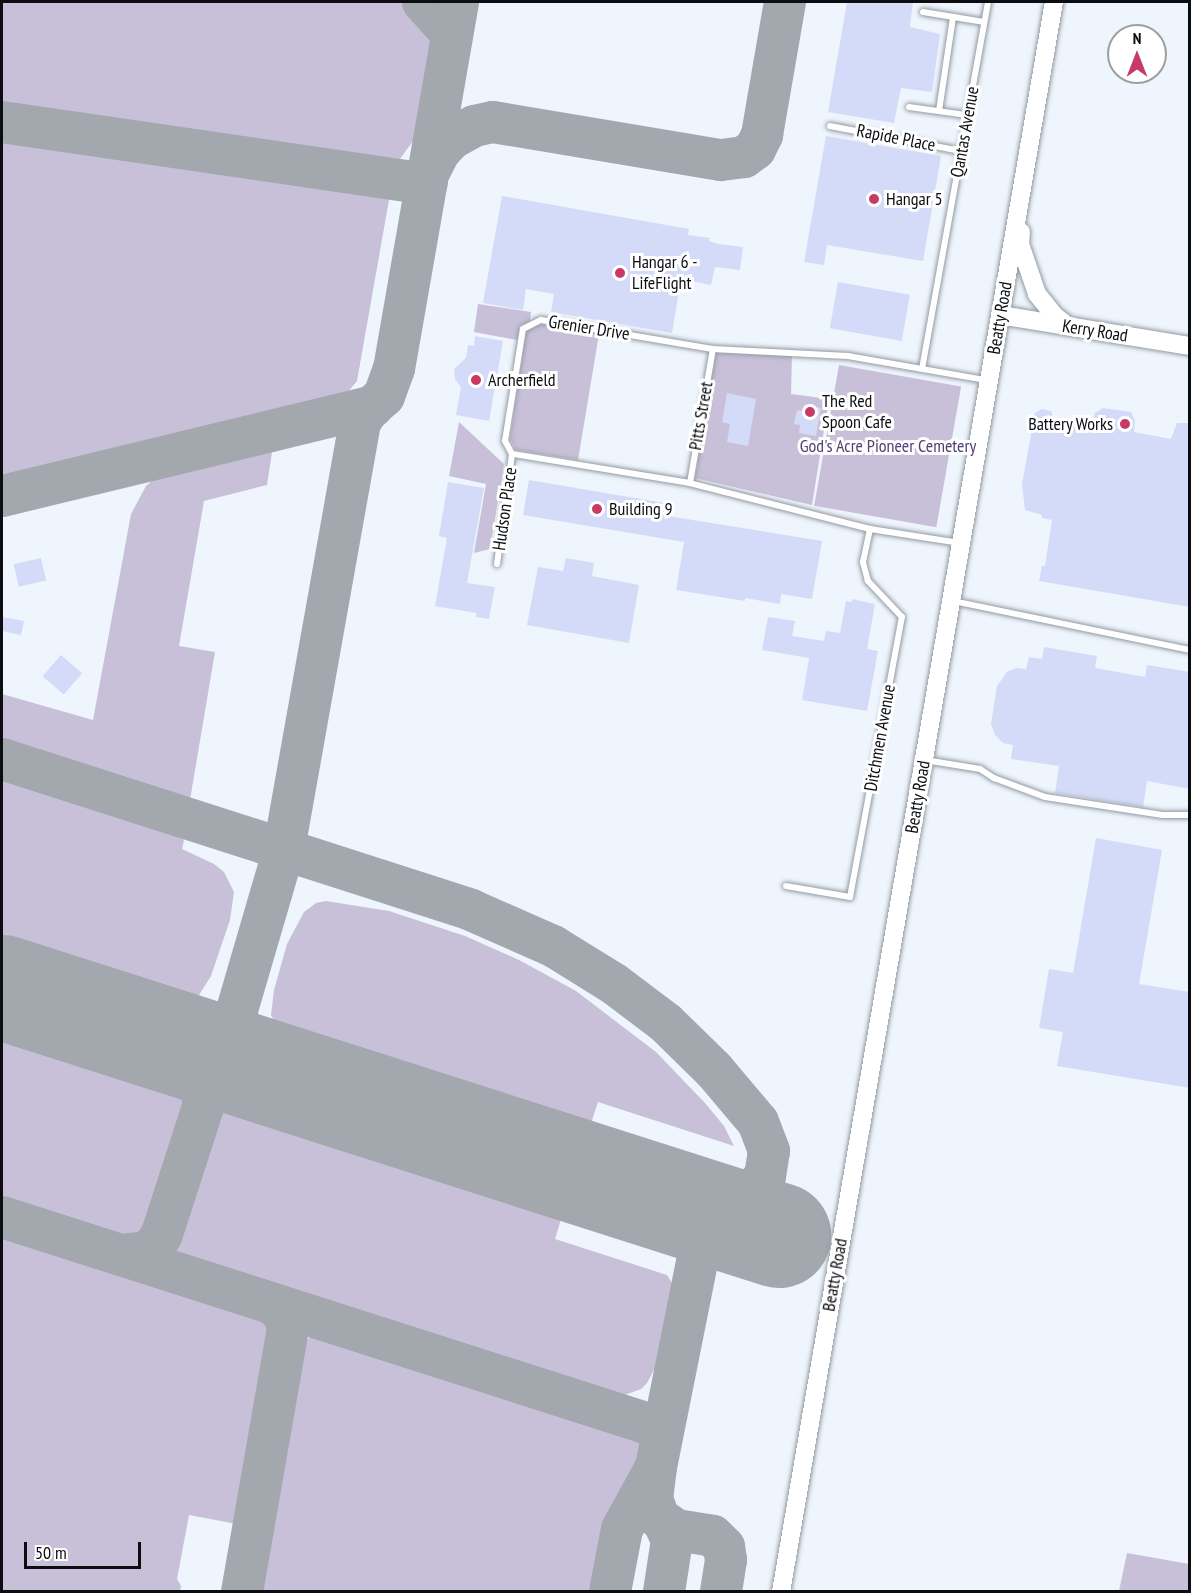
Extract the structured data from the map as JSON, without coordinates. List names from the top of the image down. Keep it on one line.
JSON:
{"streets":{"main road":["Beatty Road","Kerry Road"],"lane":["Qantas Avenue","Rapide Place","Grenier Drive","Pitts Street","Hudson Place","Ditchmen Avenue"]},"crossings":[["Qantas Avenue","Rapide Place"],["Qantas Avenue","Grenier Drive"],["Beatty Road","Grenier Drive"],["Beatty Road","Kerry Road"],["Grenier Drive","Pitts Street"],["Grenier Drive","Hudson Place"]],"parks":["God's Acre Pioneer Cemetery"],"places":["Hangar 5","Hangar 6 - LifeFlight","Archerfield","The Red Spoon Cafe","Battery Works","Building 9"],"scale_bar":"50 m","north":"top"}
